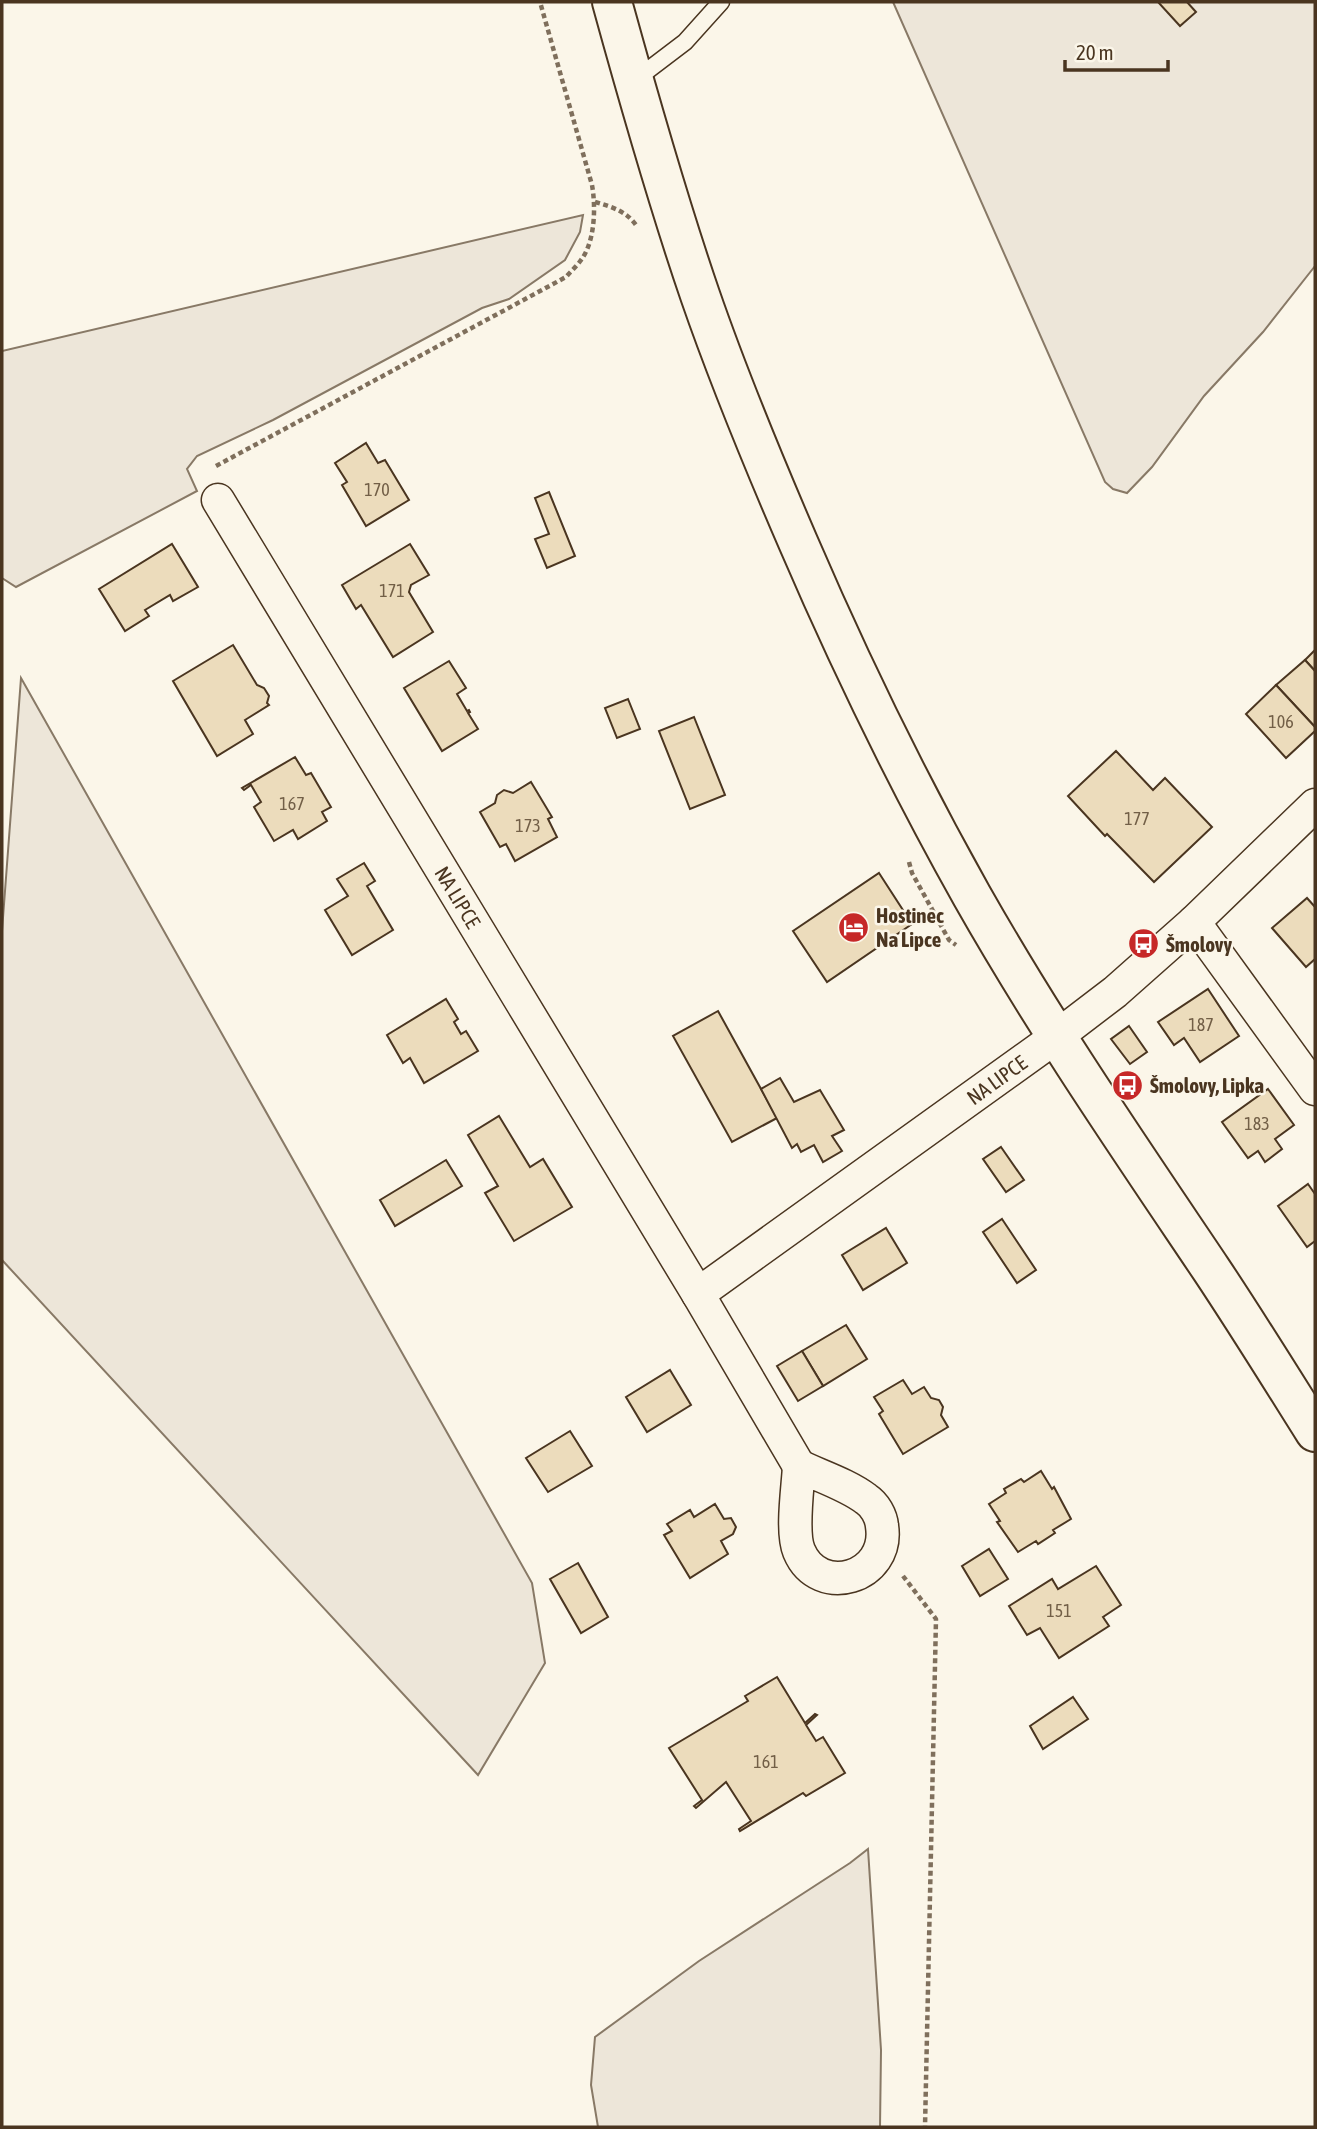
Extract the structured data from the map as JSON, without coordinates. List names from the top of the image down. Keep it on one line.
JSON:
{"streets":{"street":["NA LIPCE"]},"places":{"hotel":["Hostinec Na Lipce"],"bus stop":["Šmolovy","Šmolovy, Lipka"]},"house_numbers":["170","171","106","167","177","173","187","183","151","161"],"scale_bar":"20 m"}
